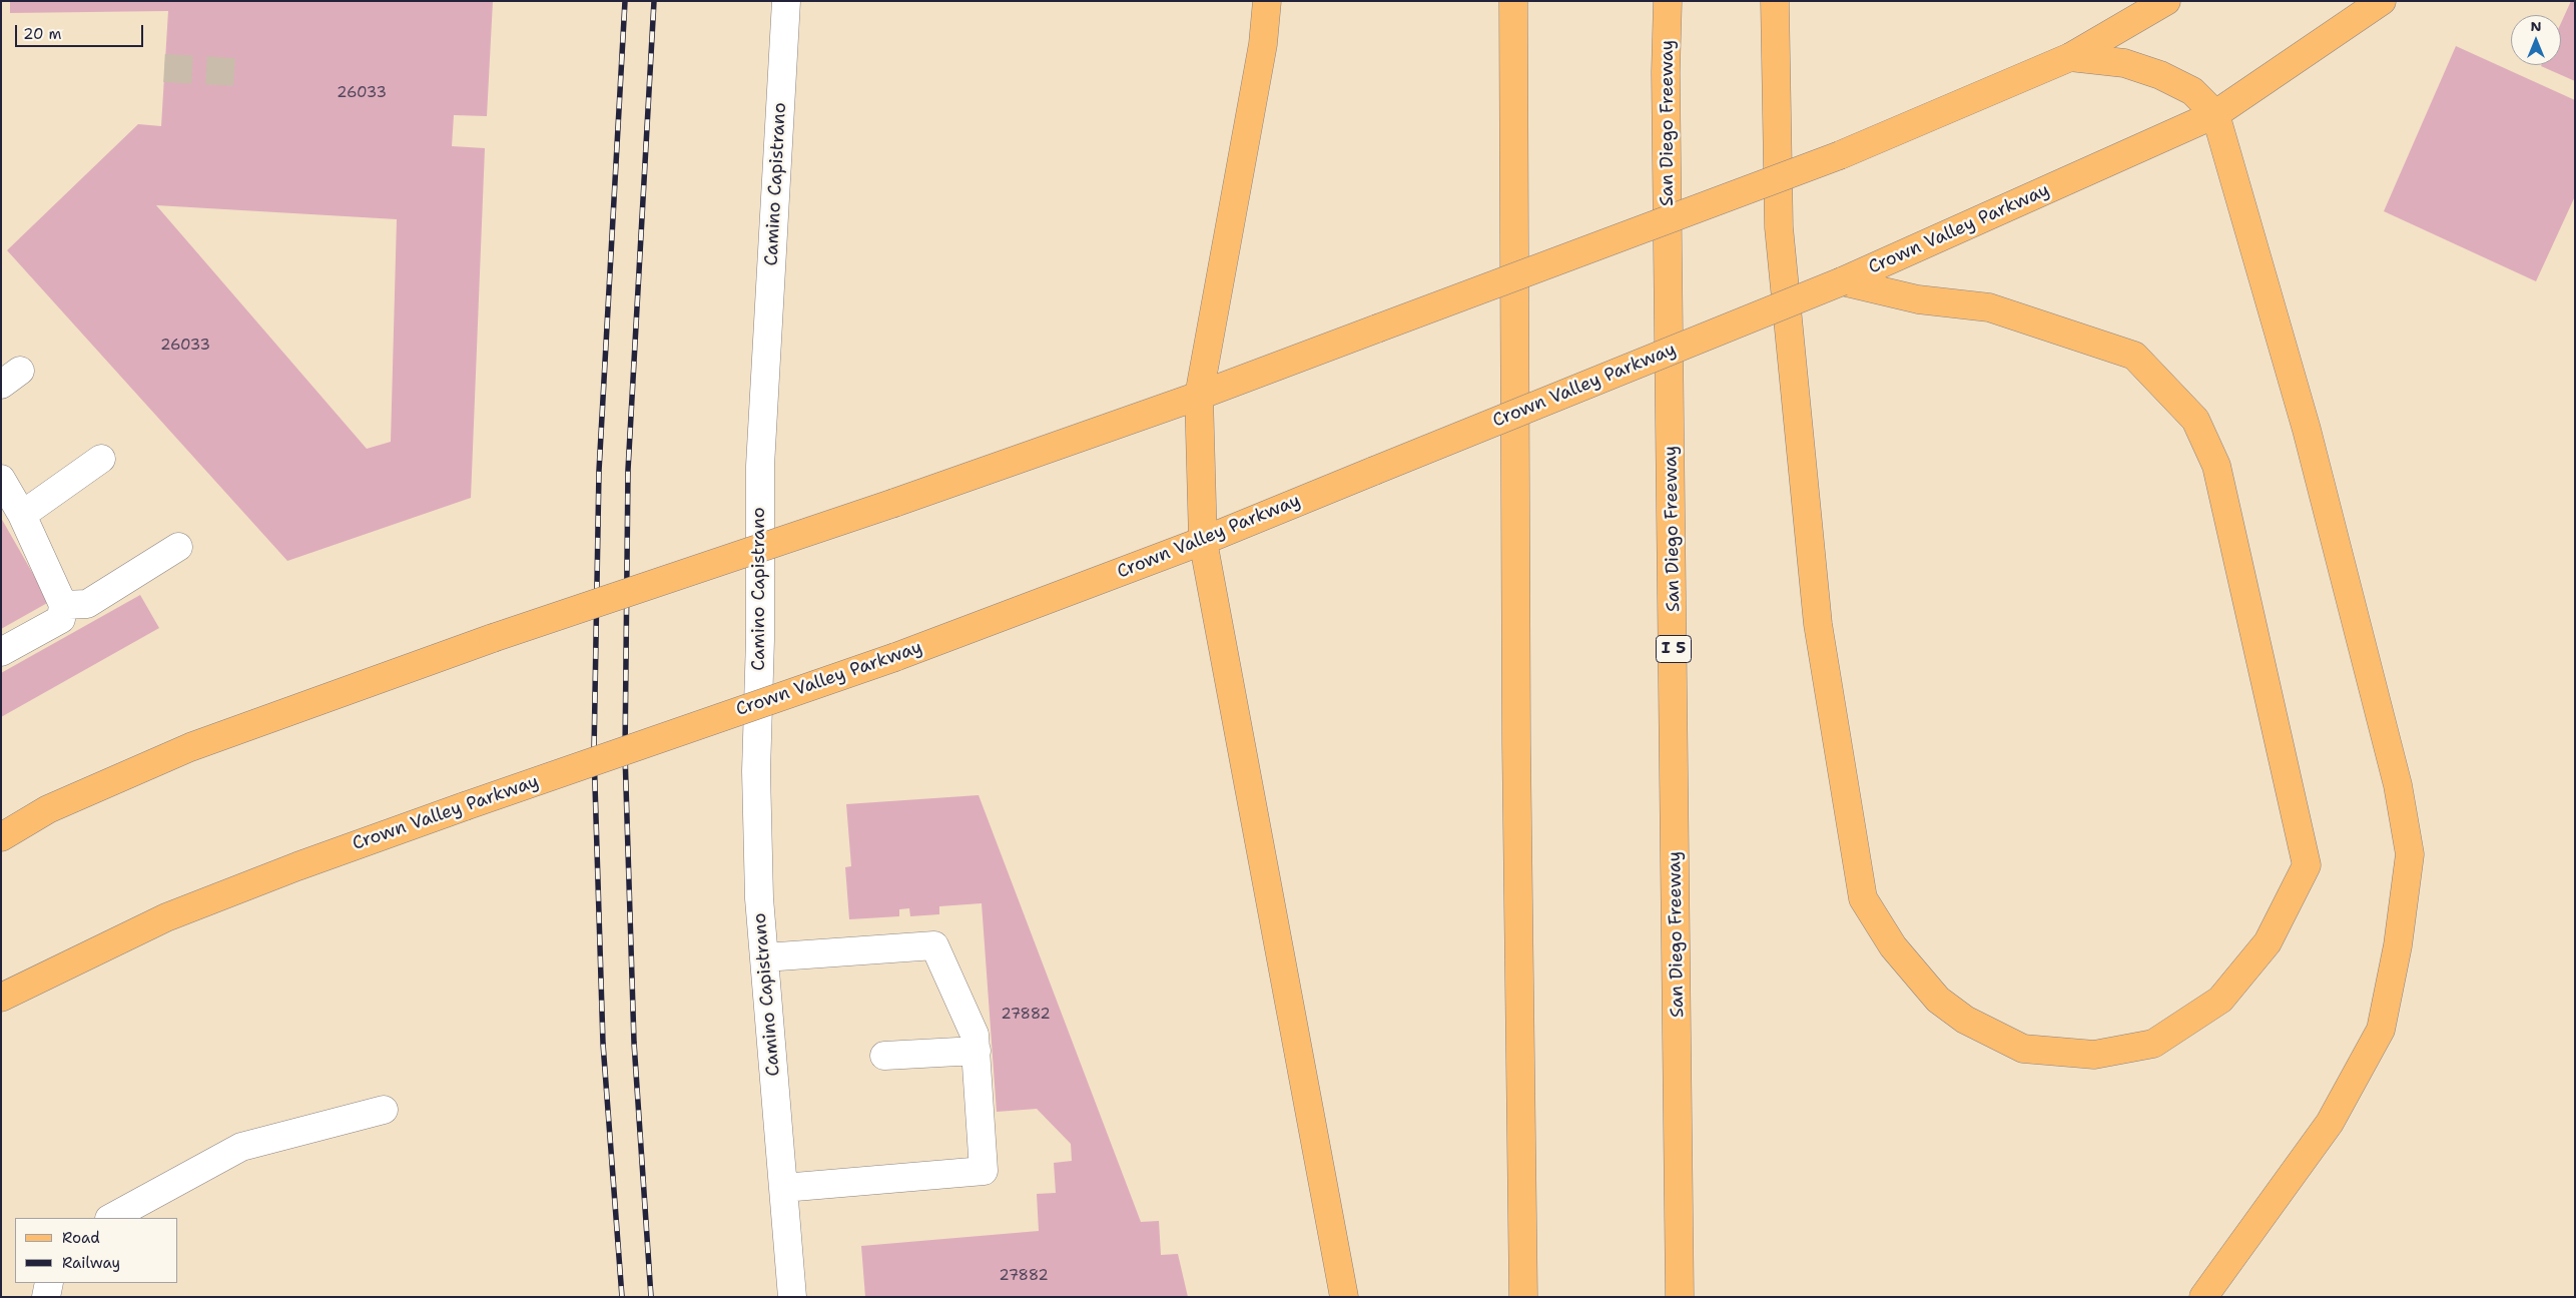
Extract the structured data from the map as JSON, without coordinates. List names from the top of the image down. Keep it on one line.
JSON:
{"streets":{"main road":["San Diego Freeway","Crown Valley Parkway","I 5"],"street":["Camino Capistrano"]},"house_numbers":["26033","26033","27882","27882"],"legend":["Road","Railway"],"scale_bar":"20 m","north":"top"}
